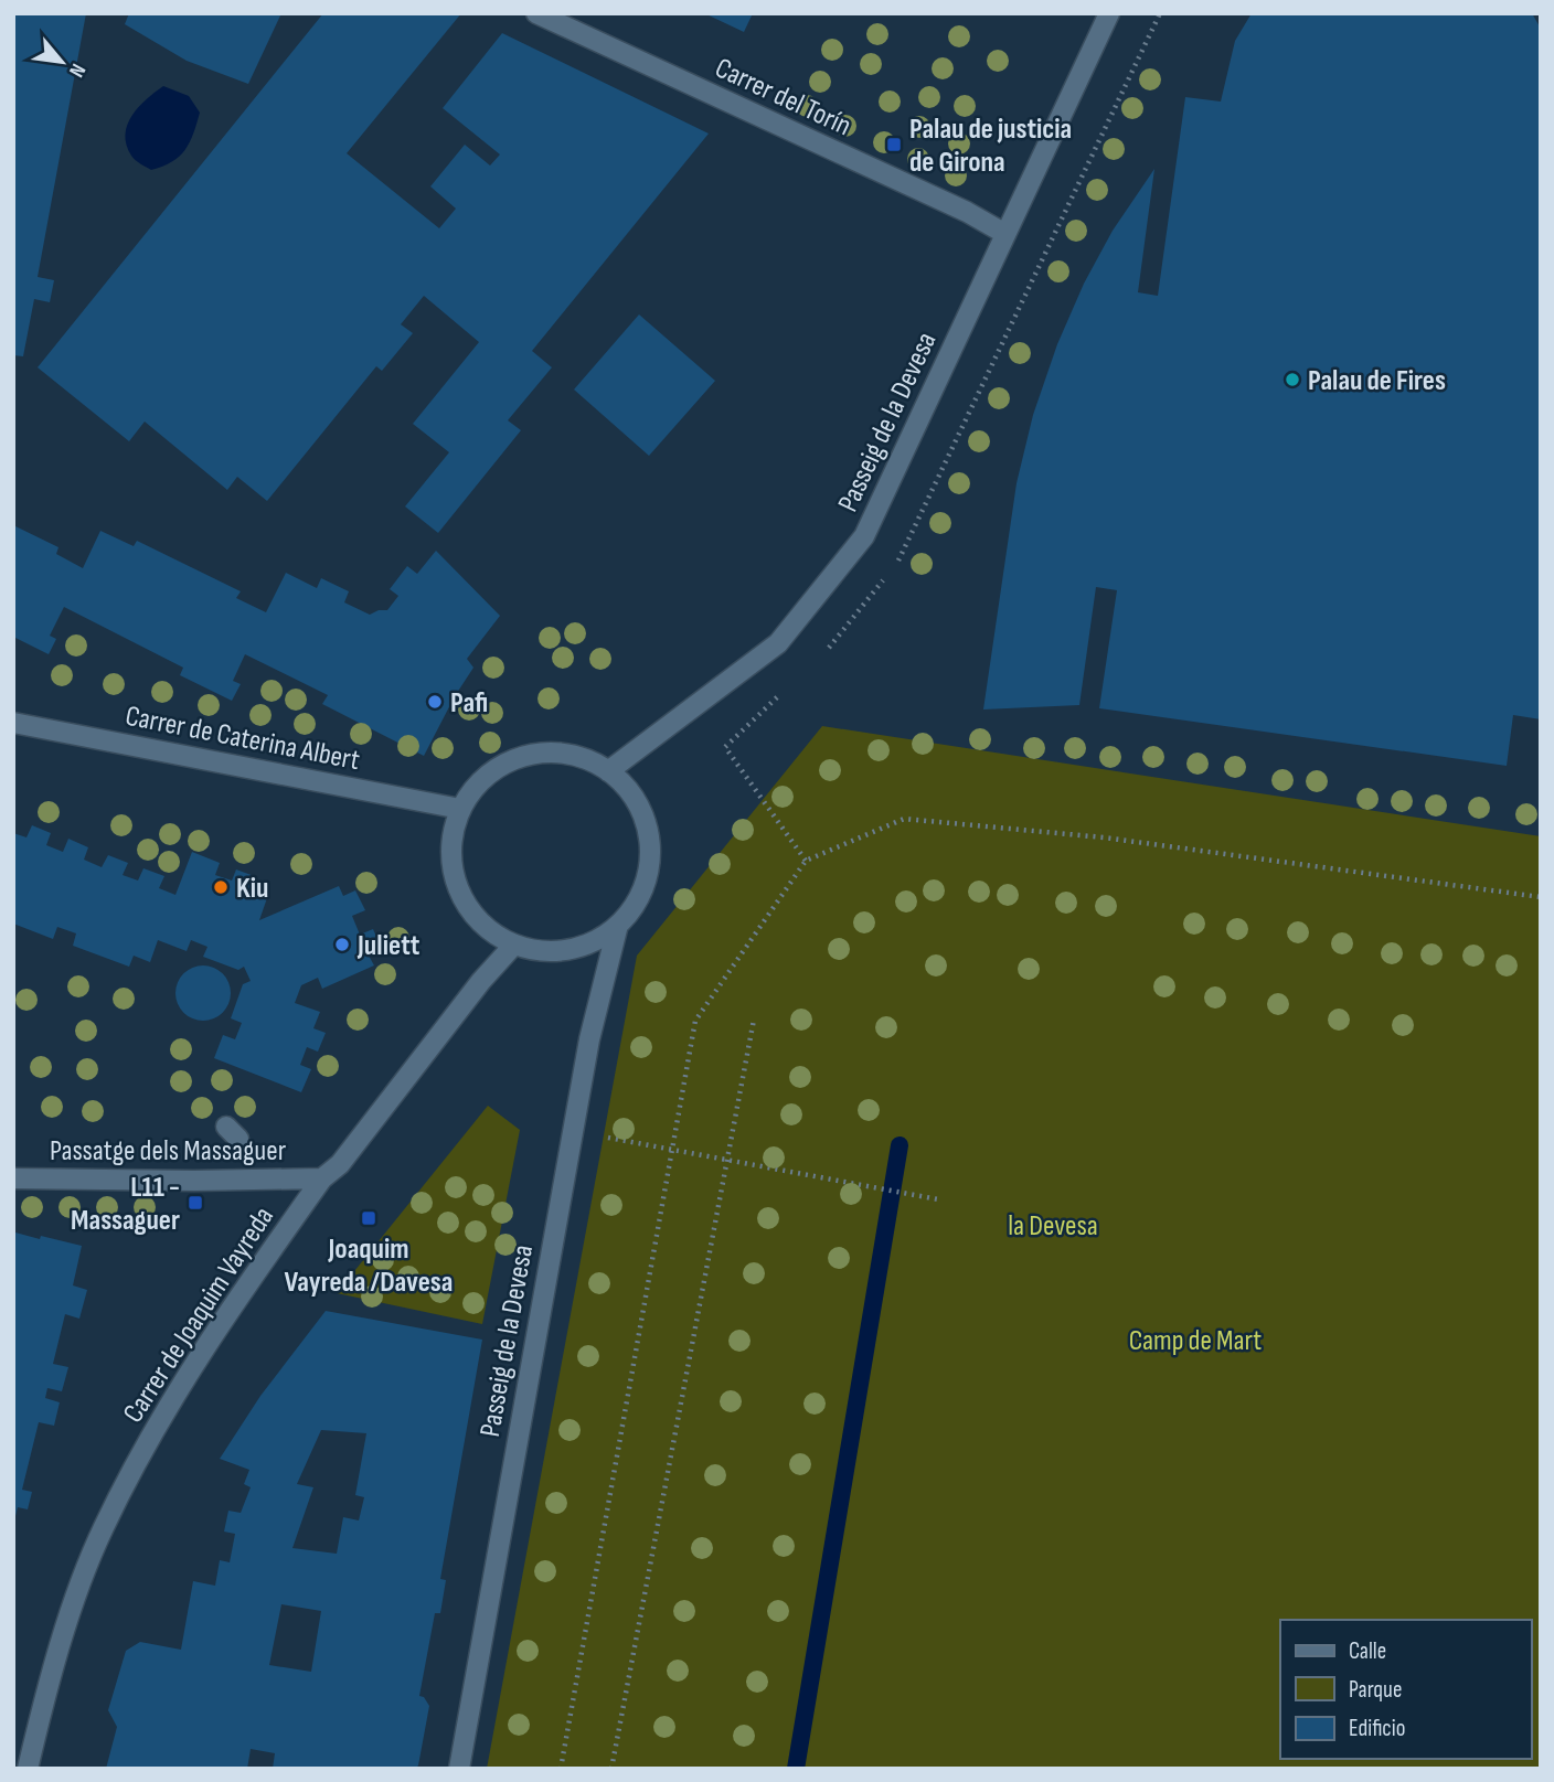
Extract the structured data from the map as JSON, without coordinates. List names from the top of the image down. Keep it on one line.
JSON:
{"streets":{"street":["Carrer del Torín","Passeig de la Devesa","Carrer de Caterina Albert","Passatge dels Massaguer","Carrer de Joaquim Vayreda"]},"crossings":[["Carrer del Torín","Passeig de la Devesa"],["Passeig de la Devesa","Carrer de Caterina Albert"],["Passeig de la Devesa","Carrer de Joaquim Vayreda"],["Carrer de Caterina Albert","Carrer de Joaquim Vayreda"],["Passatge dels Massaguer","Carrer de Joaquim Vayreda"]],"parks":["la Devesa","Camp de Mart"],"places":{"transit":["Palau de justicia de Girona","L11 - Massaguer","Joaquim Vayreda /Davesa"],"other":["Palau de Fires","Pafi","Kiu","Juliett"]},"legend":["Calle","Parque","Edificio"],"north":"bottom right"}
